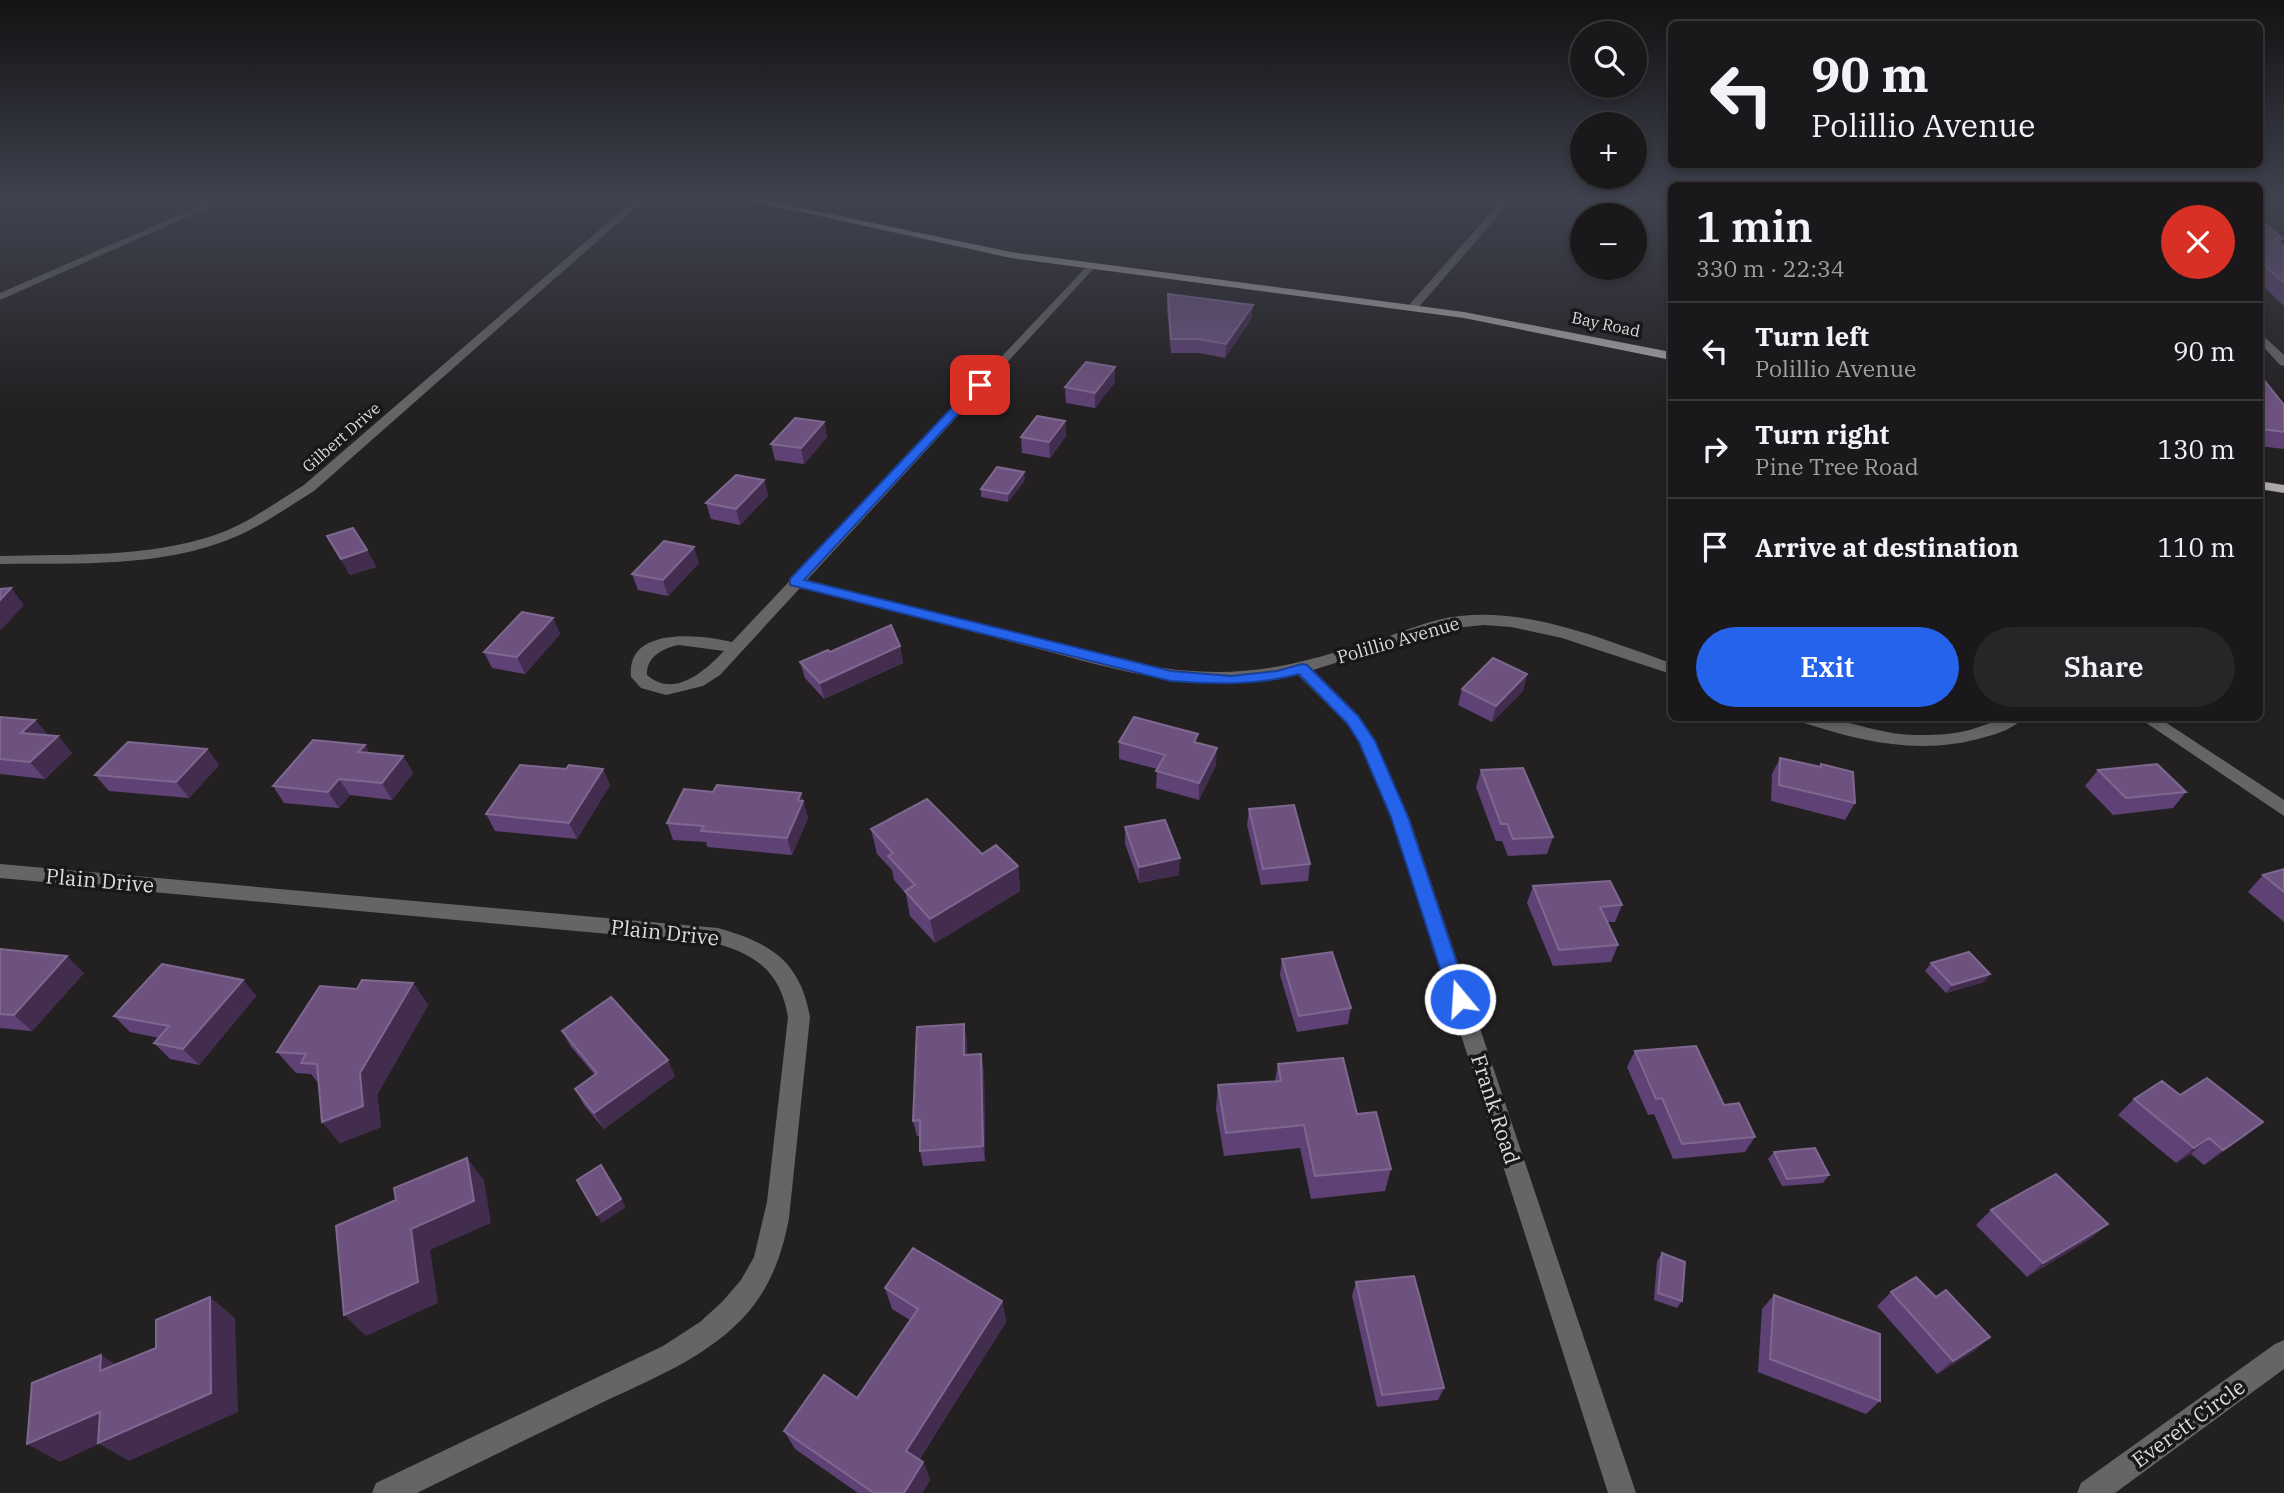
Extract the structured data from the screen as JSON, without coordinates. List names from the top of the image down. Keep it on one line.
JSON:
{"streets":{"main road":["Bay Road"],"street":["Gilbert Drive","Polillio Avenue","Plain Drive","Frank Road","Everett Circle"]},"crossings":[["Polillio Avenue","Frank Road"]],"page":{"map_buttons":["+","−"],"turn":["90 m","Polillio Avenue"],"heading":["1 min","330 m · 22:34"],"list":[{"name":"Turn left","note":"Polillio Avenue","value":"90 m"},{"name":"Turn right","note":"Pine Tree Road","value":"130 m"},{"name":"Arrive at destination","value":"110 m"}],"buttons":["Exit","Share"]}}
